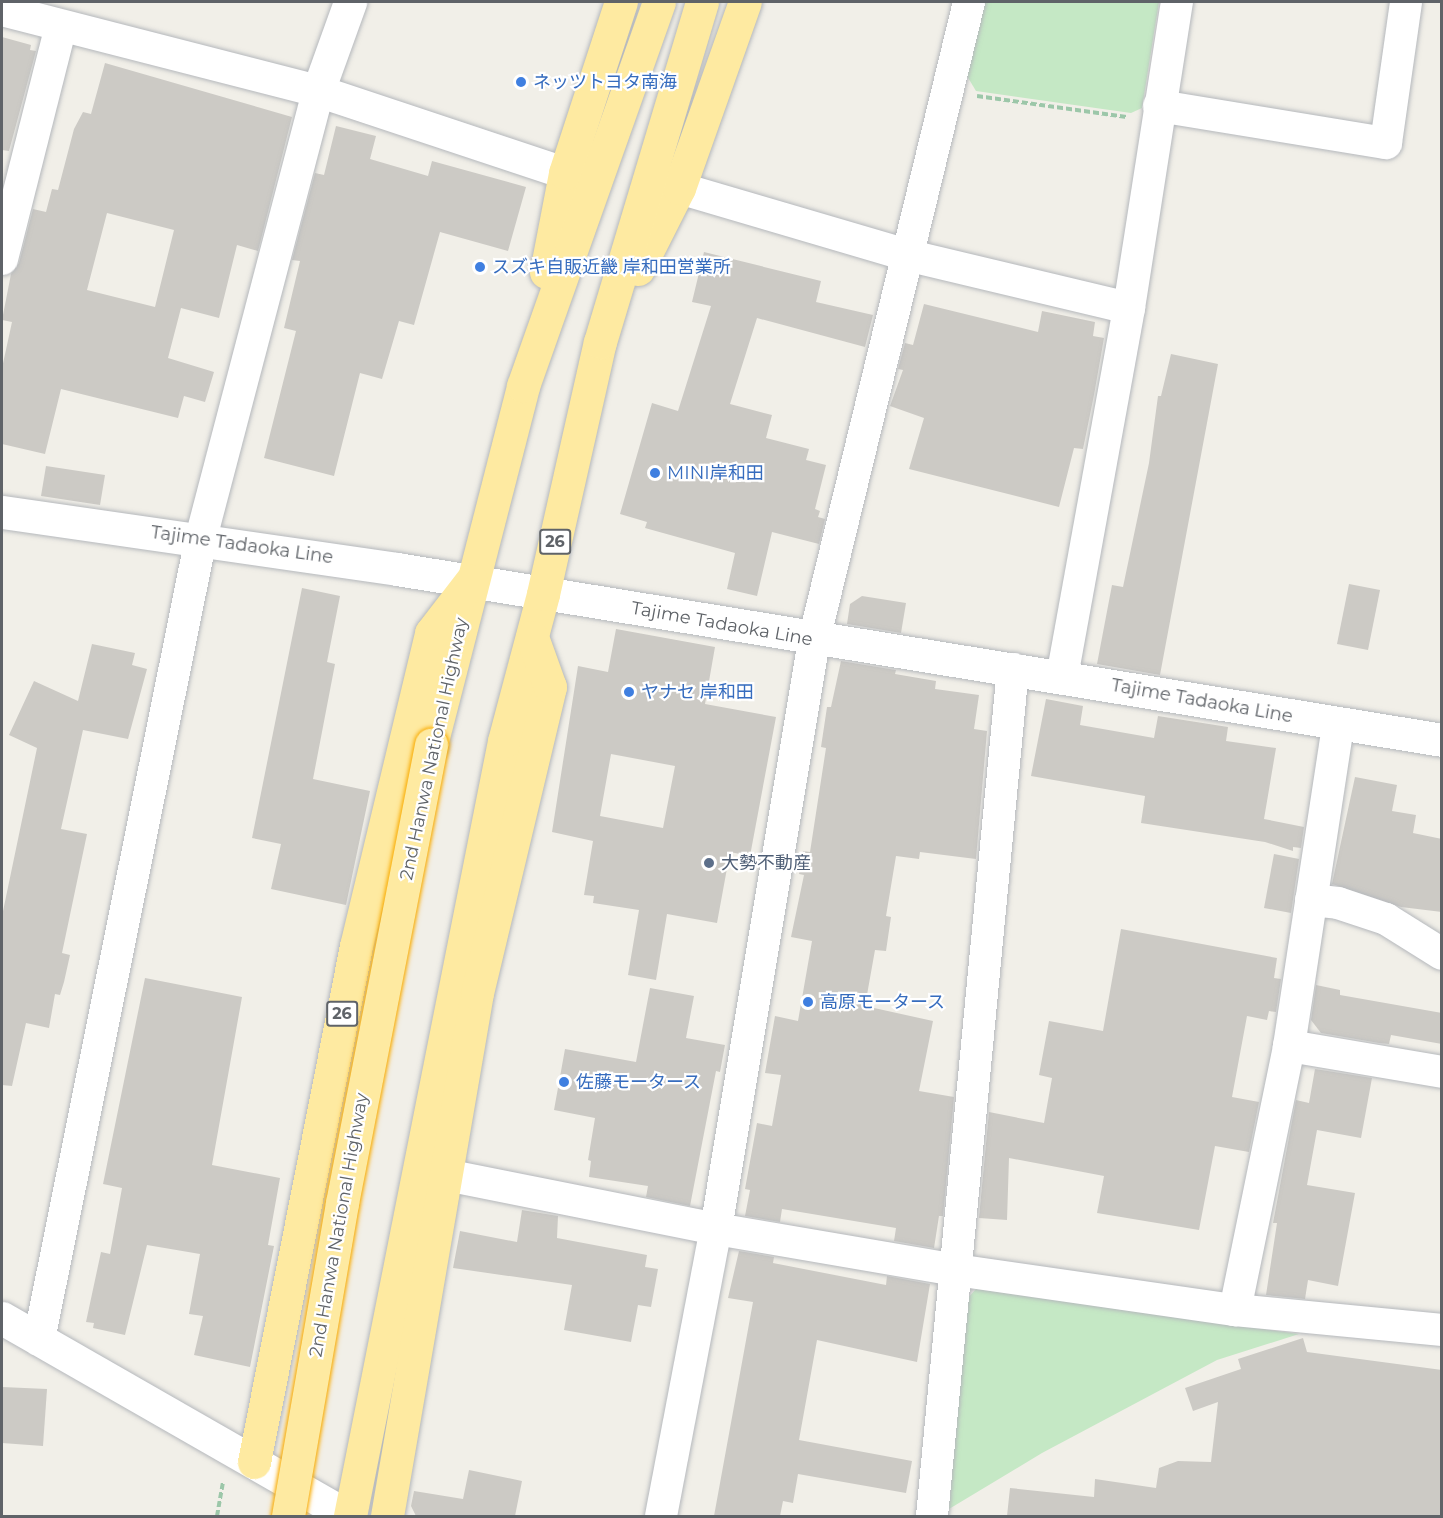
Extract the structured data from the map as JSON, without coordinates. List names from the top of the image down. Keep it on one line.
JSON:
{"streets":{"highway":["26","2nd Hanwa National Highway"],"main road":["Tajime Tadaoka Line"]},"crossings":[["26","Tajime Tadaoka Line"],["26","2nd Hanwa National Highway"],["Tajime Tadaoka Line","2nd Hanwa National Highway"]],"places":["ネッツトヨタ南海","スズキ自販近畿 岸和田営業所","MINI岸和田","ヤナセ 岸和田","大勢不動産","高原モータース","佐藤モータース"]}
